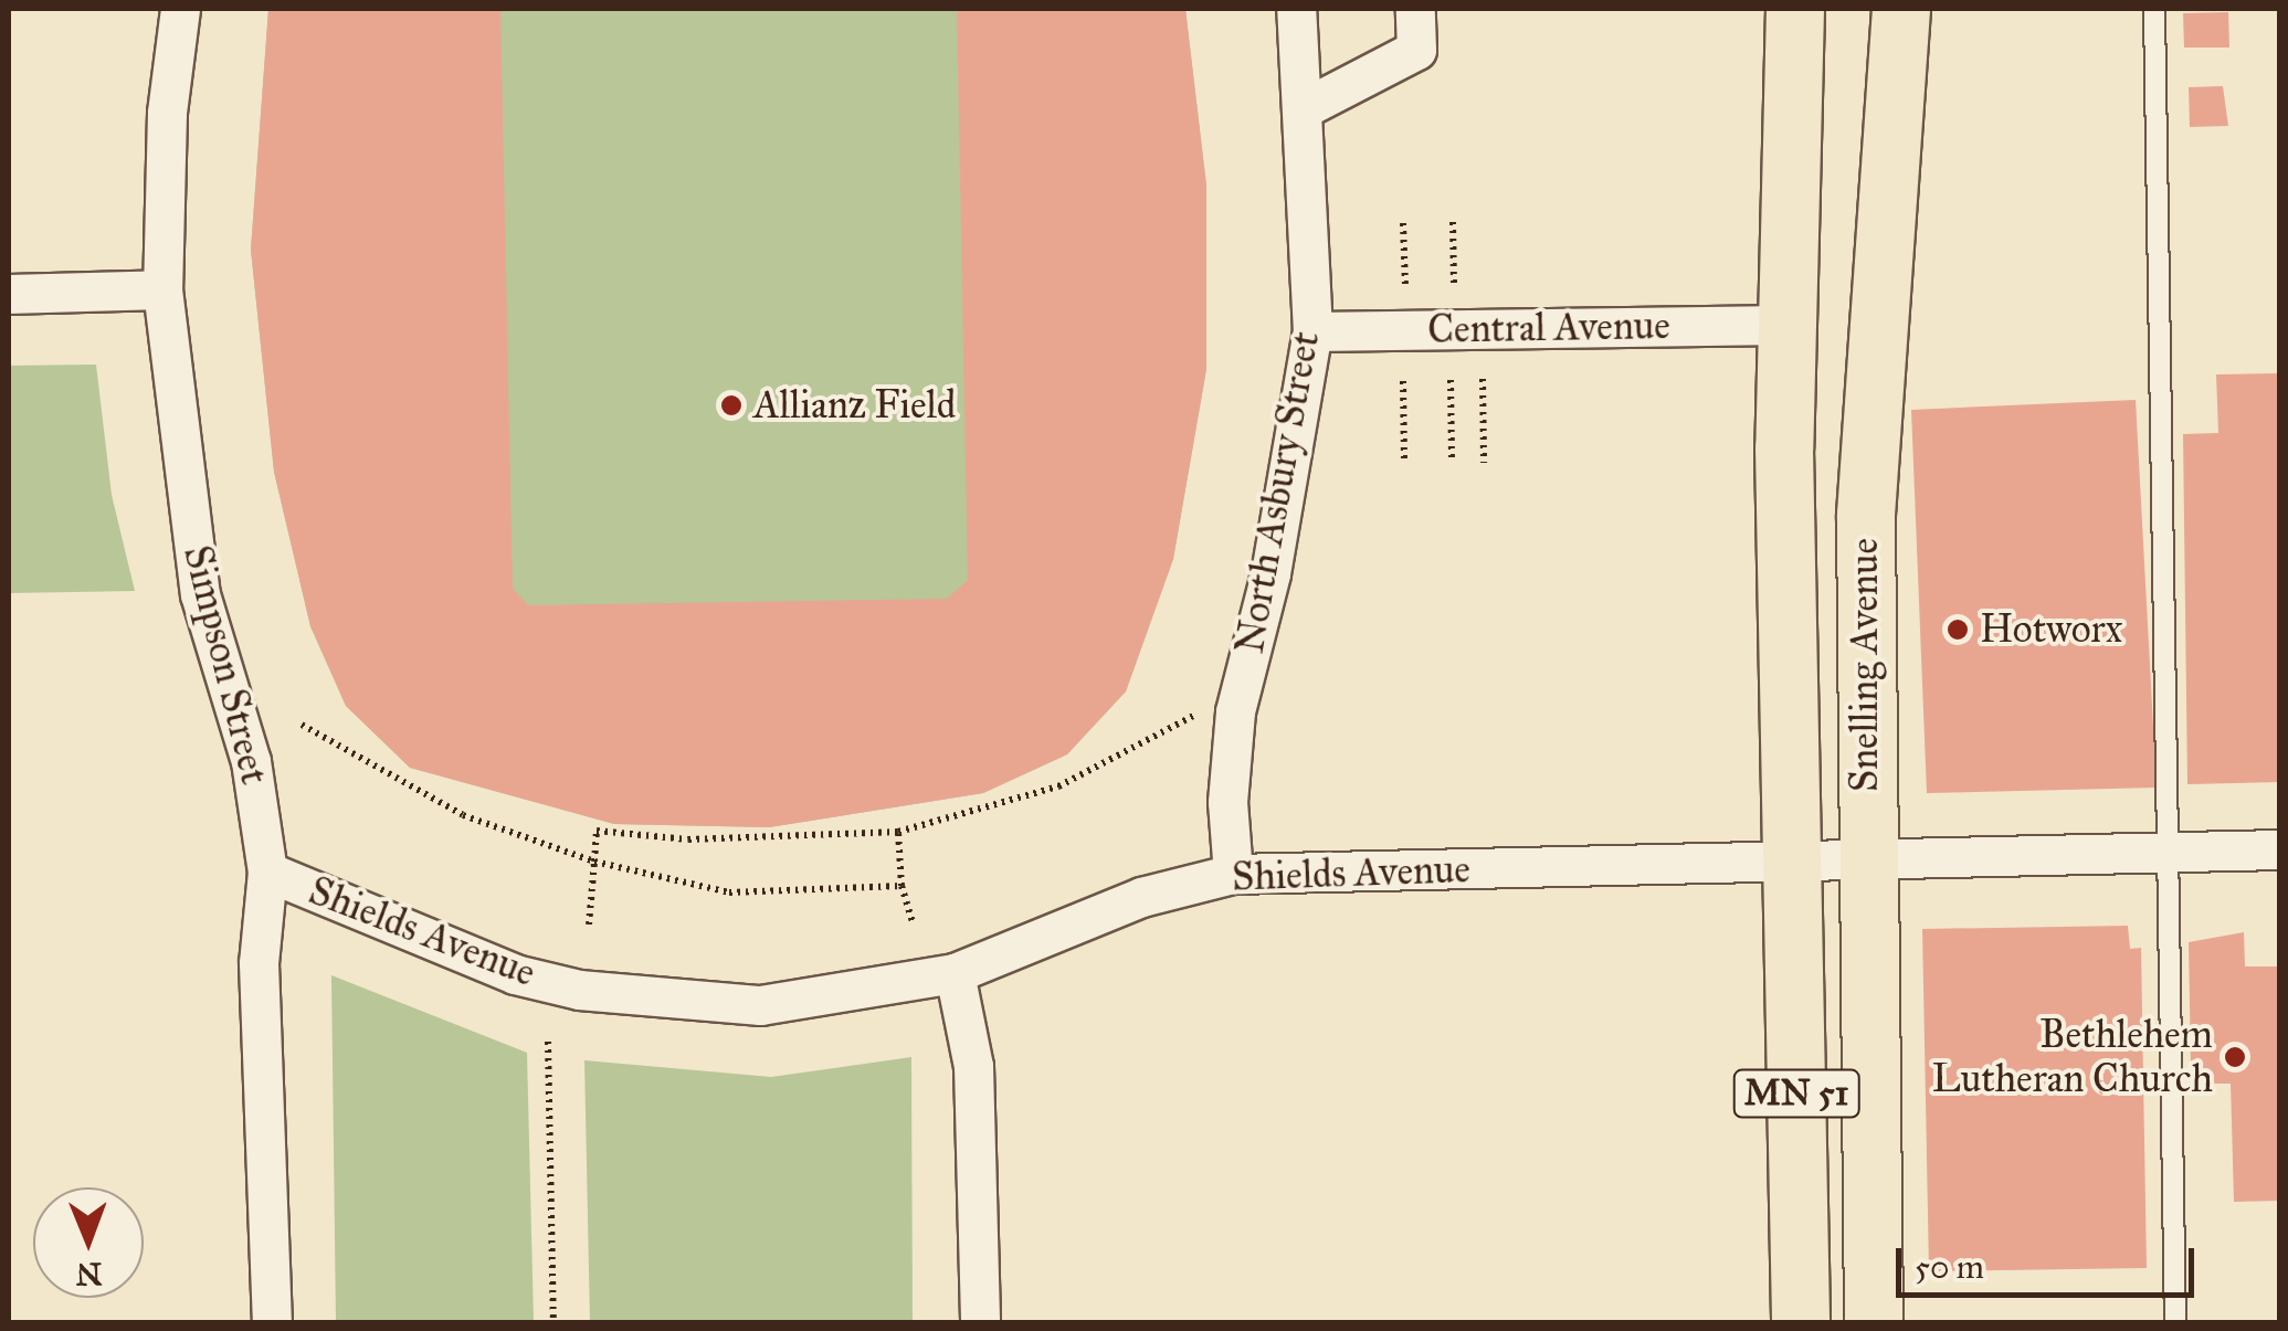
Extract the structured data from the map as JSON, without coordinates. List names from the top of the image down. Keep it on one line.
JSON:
{"streets":{"main road":["Snelling Avenue","MN 51"],"street":["Central Avenue","North Asbury Street","Simpson Street","Shields Avenue"]},"crossings":[["Central Avenue","North Asbury Street"],["Central Avenue","Snelling Avenue"],["North Asbury Street","Shields Avenue"],["Simpson Street","Shields Avenue"],["Snelling Avenue","Shields Avenue"]],"places":["Allianz Field","Hotworx","Bethlehem Lutheran Church"],"scale_bar":"50 m","north":"bottom"}
